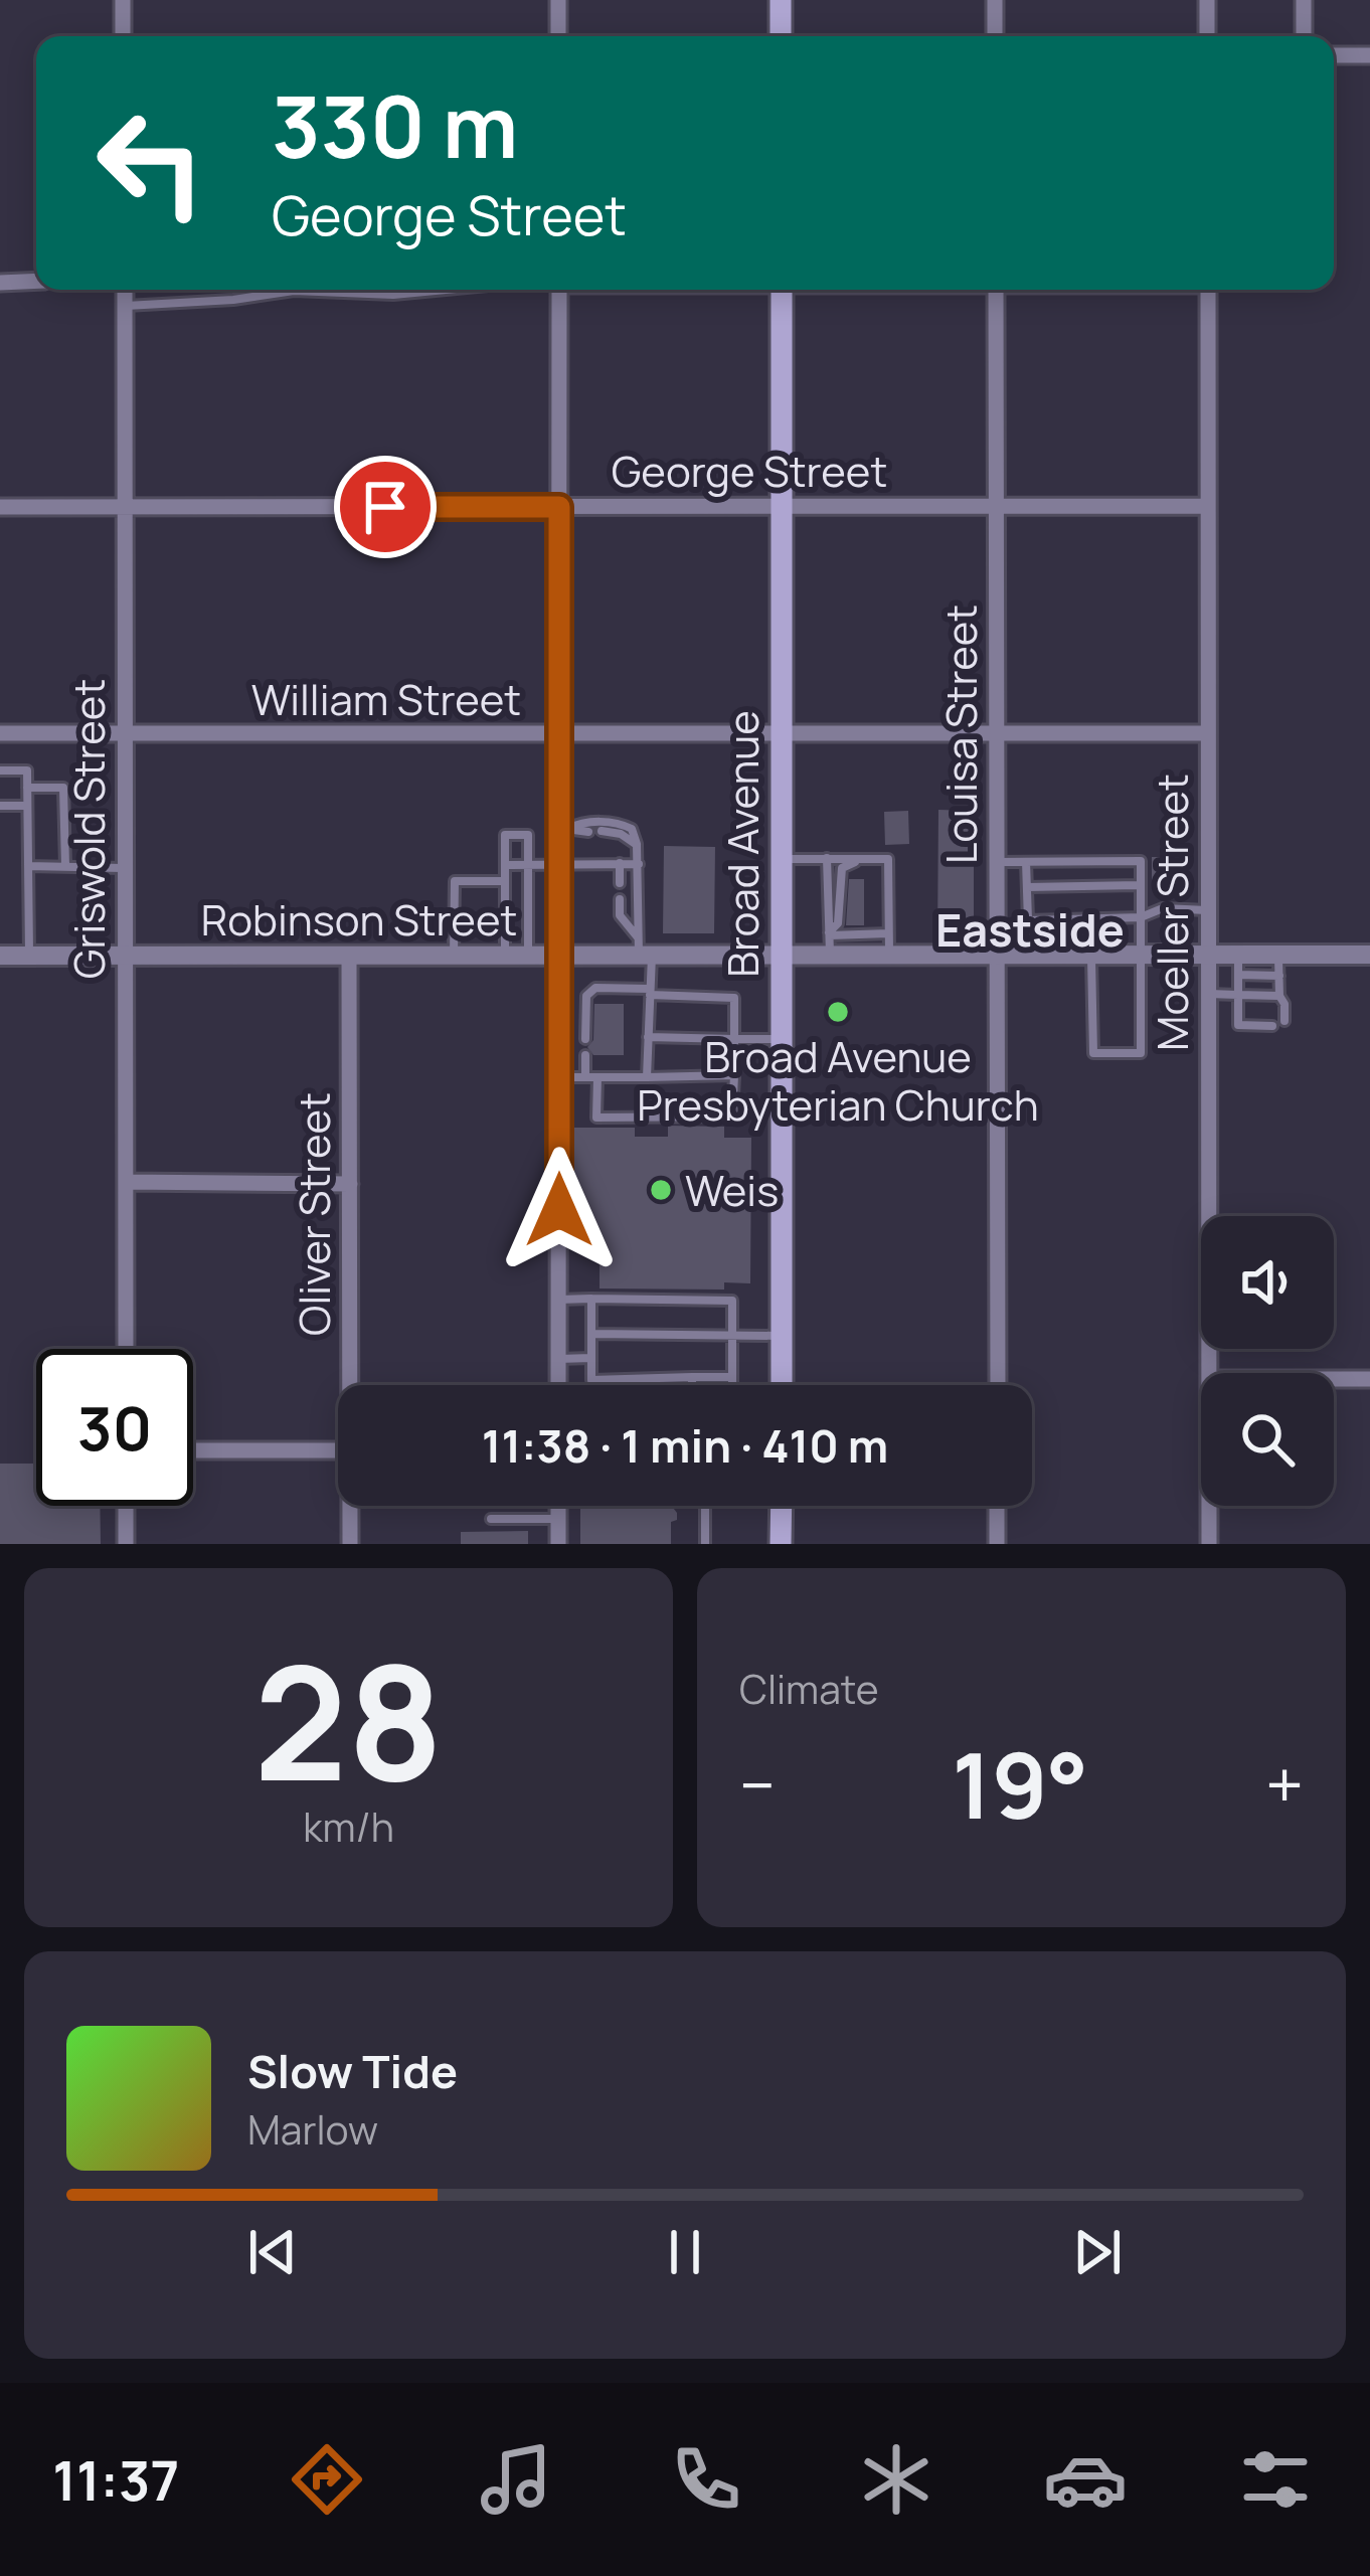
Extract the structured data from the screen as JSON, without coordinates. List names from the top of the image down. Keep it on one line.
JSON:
{"streets":{"main road":["Broad Avenue"],"street":["George Street","William Street","Louisa Street","Griswold Street","Moeller Street","Robinson Street","Oliver Street"]},"crossings":[["George Street","Louisa Street"],["George Street","Griswold Street"],["George Street","Broad Avenue"],["George Street","Moeller Street"],["William Street","Louisa Street"],["William Street","Griswold Street"],["William Street","Broad Avenue"],["William Street","Moeller Street"],["Louisa Street","Robinson Street"],["Griswold Street","Robinson Street"],["Broad Avenue","Robinson Street"],["Moeller Street","Robinson Street"],["Robinson Street","Oliver Street"]],"districts":["Eastside"],"places":["Broad Avenue Presbyterian Church","Weis"],"page":{"turn":["330 m","George Street"],"limit":"30","trip":"11:38 · 1 min · 410 m","tile":[["28","km/h"],"Climate"],"heat":["−","19°","+"],"song":["Slow Tide","Marlow"],"tabs":"11:37"}}
